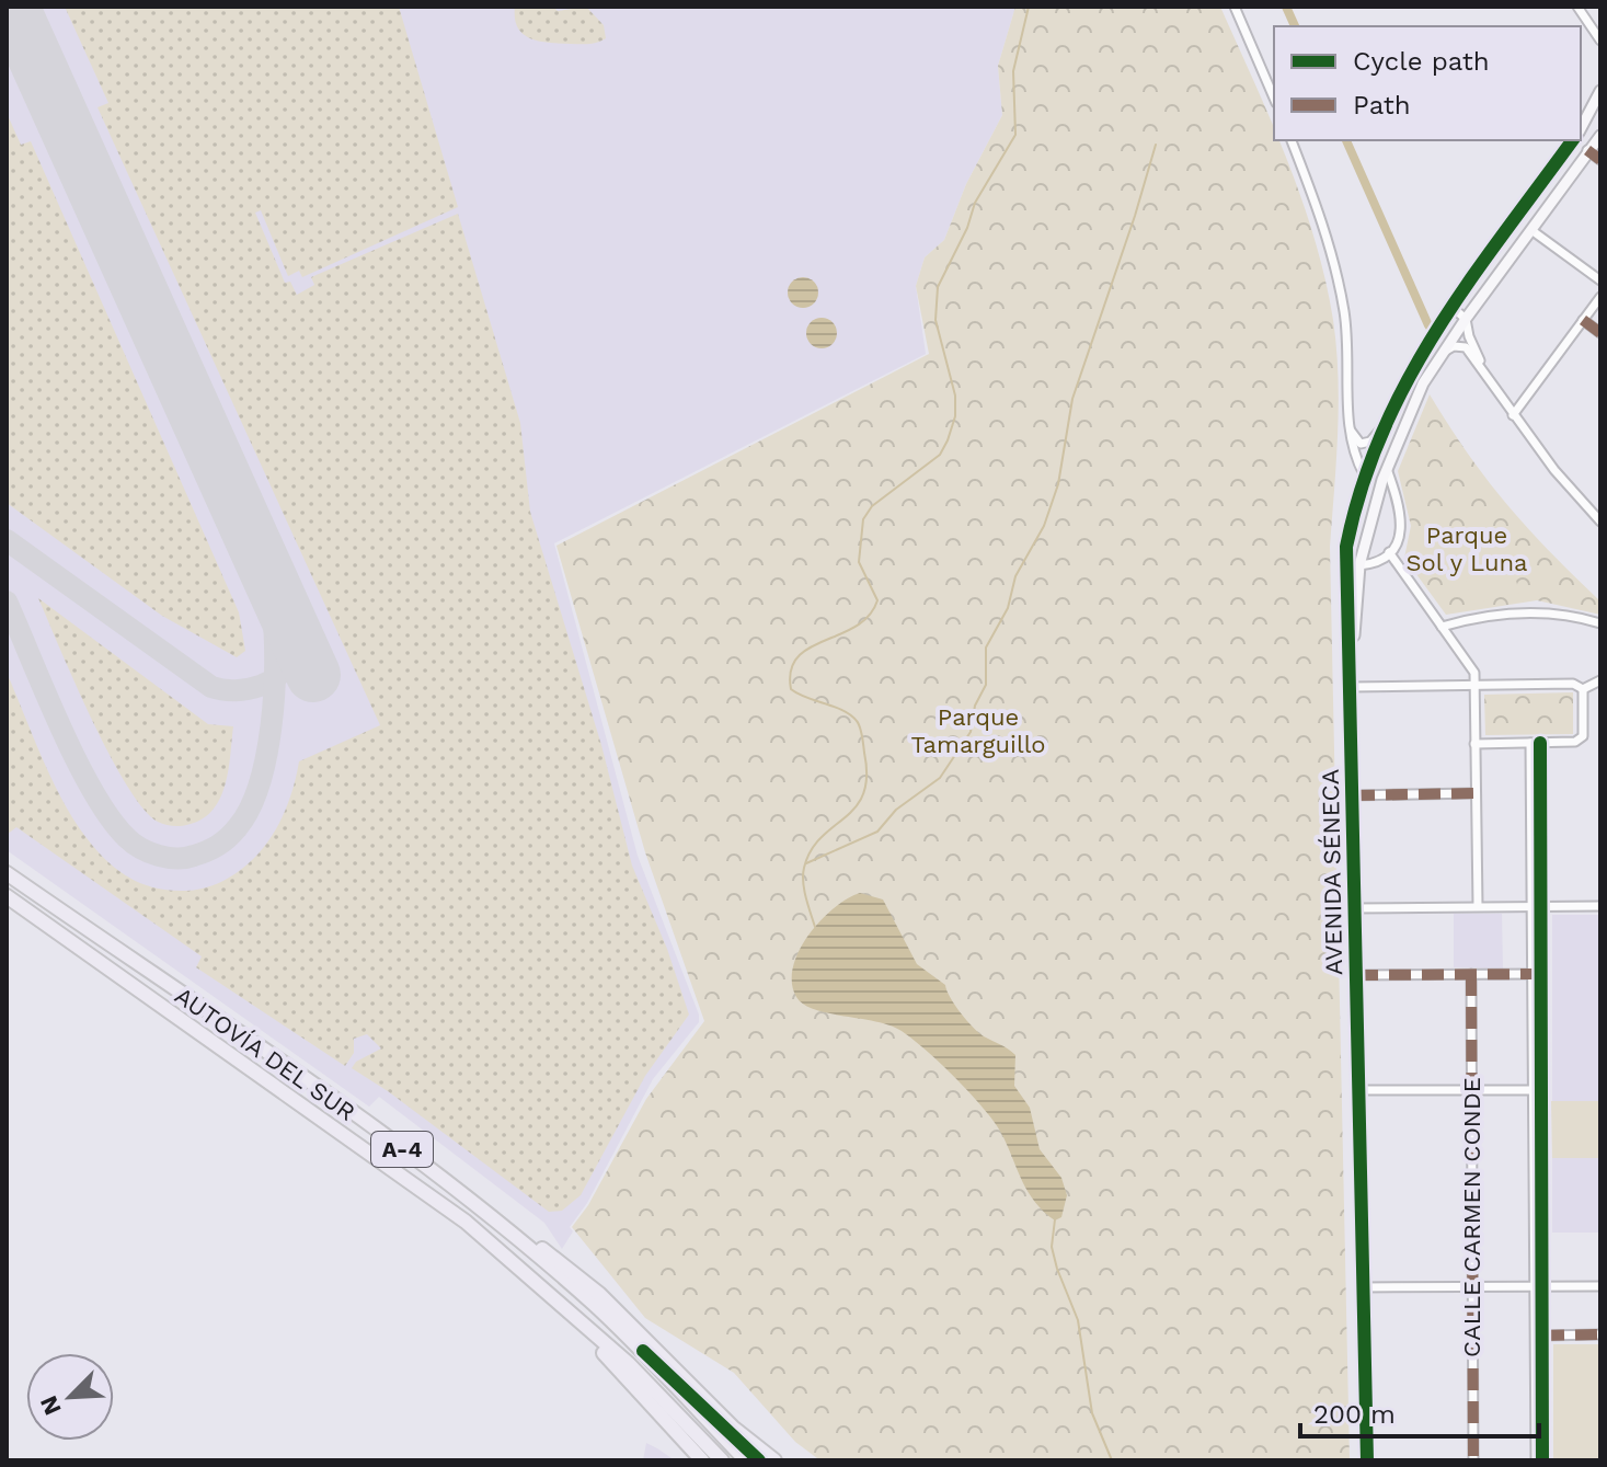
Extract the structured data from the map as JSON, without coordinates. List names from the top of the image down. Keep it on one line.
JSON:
{"streets":{"highway":["AUTOVÍA DEL SUR","A-4"],"street":["AVENIDA SÉNECA","CALLE CARMEN CONDE"]},"parks":["Parque Sol y Luna","Parque Tamarguillo"],"legend":["Cycle path","Path"],"scale_bar":"200 m","north":"bottom left"}
